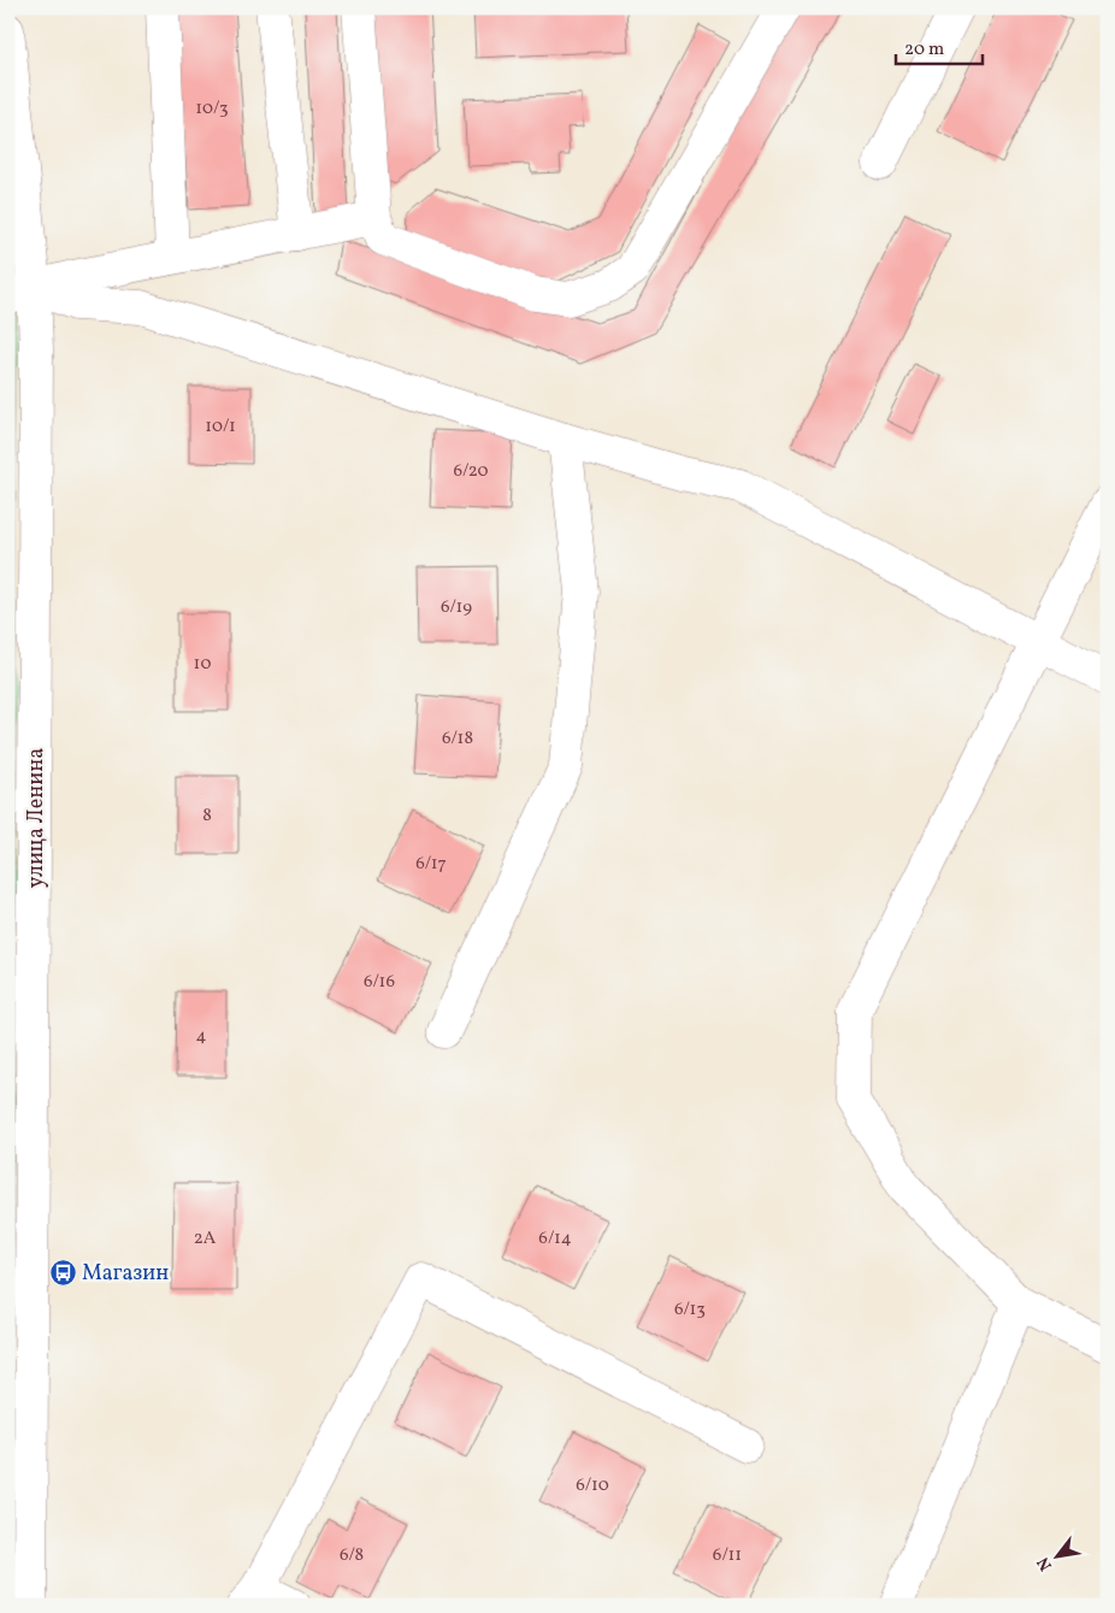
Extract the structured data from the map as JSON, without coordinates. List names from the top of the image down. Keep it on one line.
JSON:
{"streets":{"street":["улица Ленина"]},"places":{"bus stop":["Магазин"]},"house_numbers":["10/3","10/1","6/20","6/19","10","6/18","8","6/17","6/16","4","2А","6/14","6/13","6/10","6/8","6/11"],"scale_bar":"20 m","north":"bottom left"}
